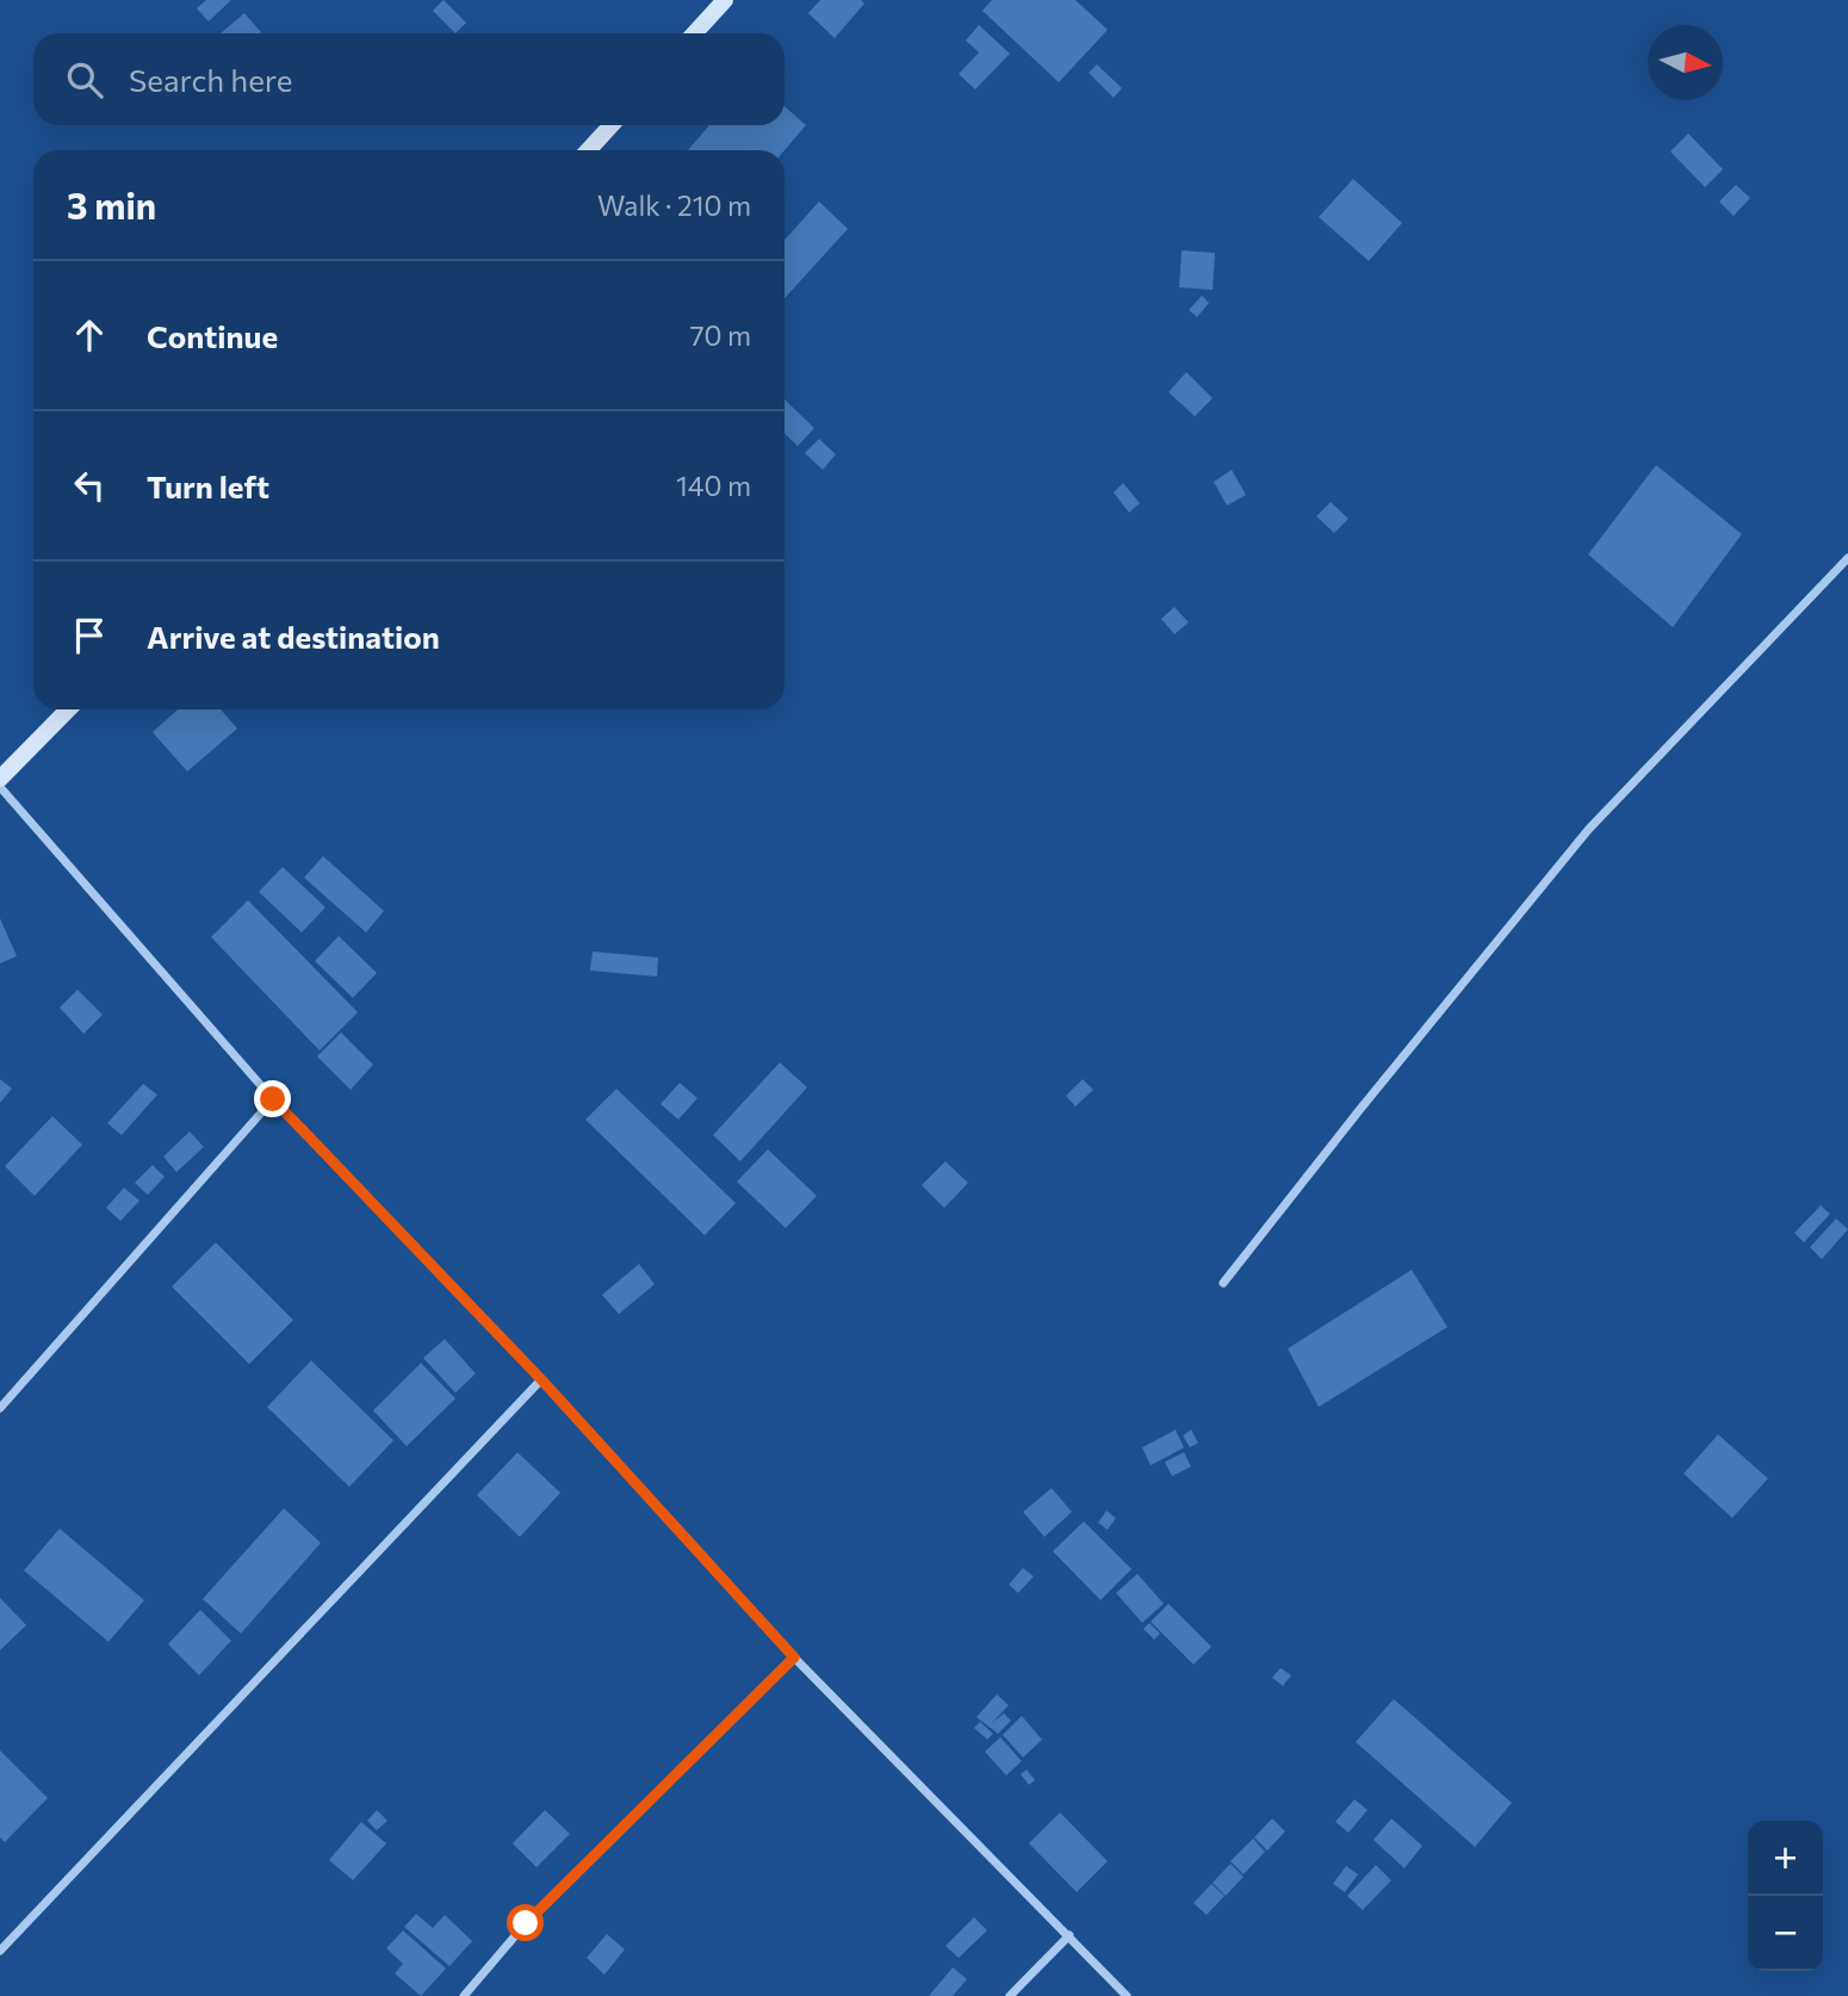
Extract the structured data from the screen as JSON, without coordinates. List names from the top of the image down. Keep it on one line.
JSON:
{"north":"right","page":{"search":"Search here","heading":["3 min","Walk · 210 m"],"list":[["Continue","70 m"],["Turn left","140 m"],"Arrive at destination"],"map_buttons":["+","−"]}}
